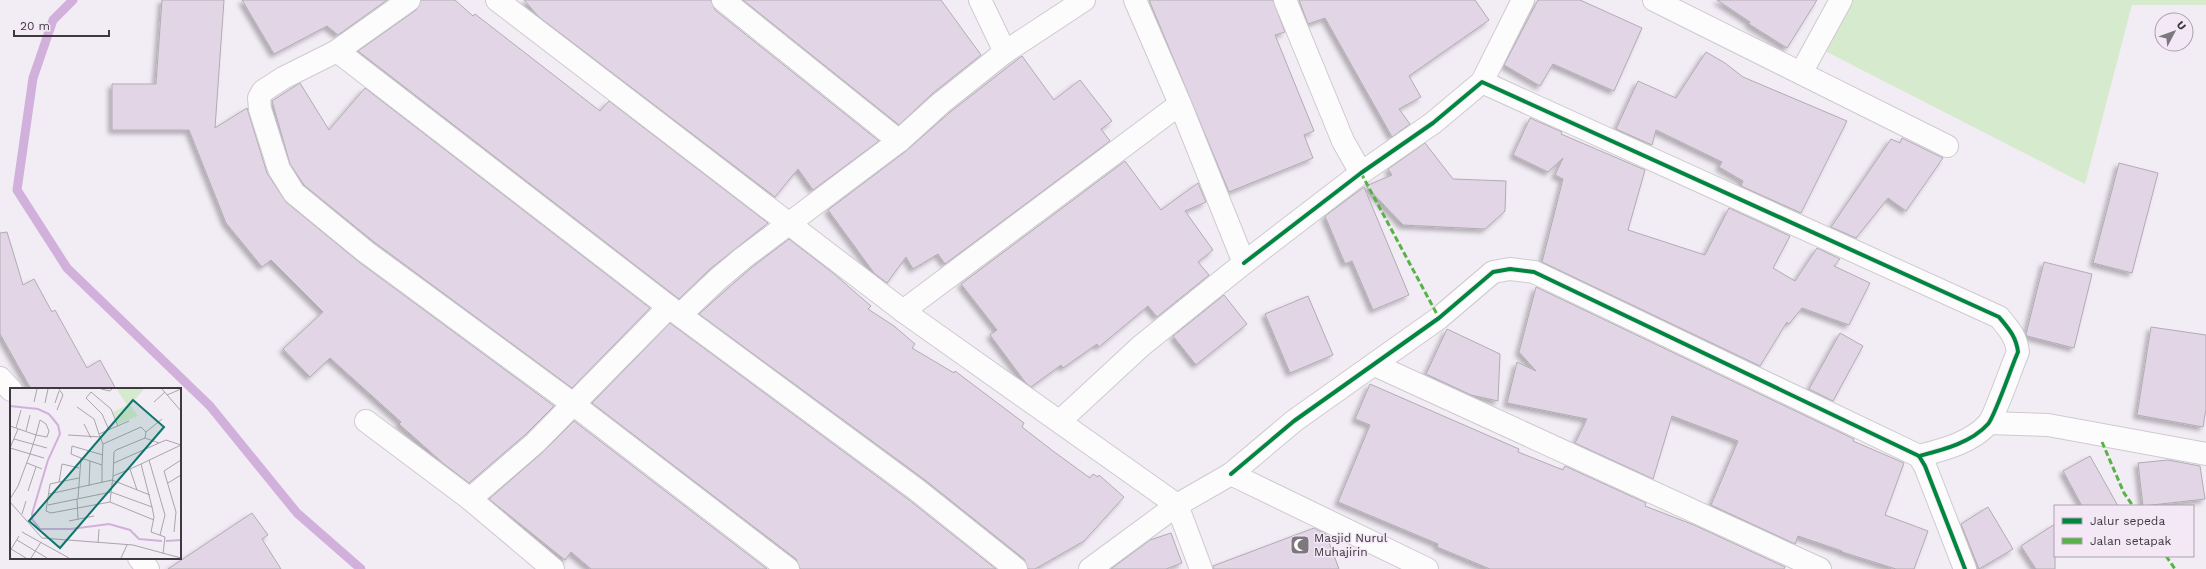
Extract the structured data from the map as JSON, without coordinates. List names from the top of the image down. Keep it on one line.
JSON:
{"places":{"mosque":["Masjid Nurul Muhajirin"]},"legend":["Jalur sepeda","Jalan setapak"],"scale_bar":"20 m","north":"top right"}
